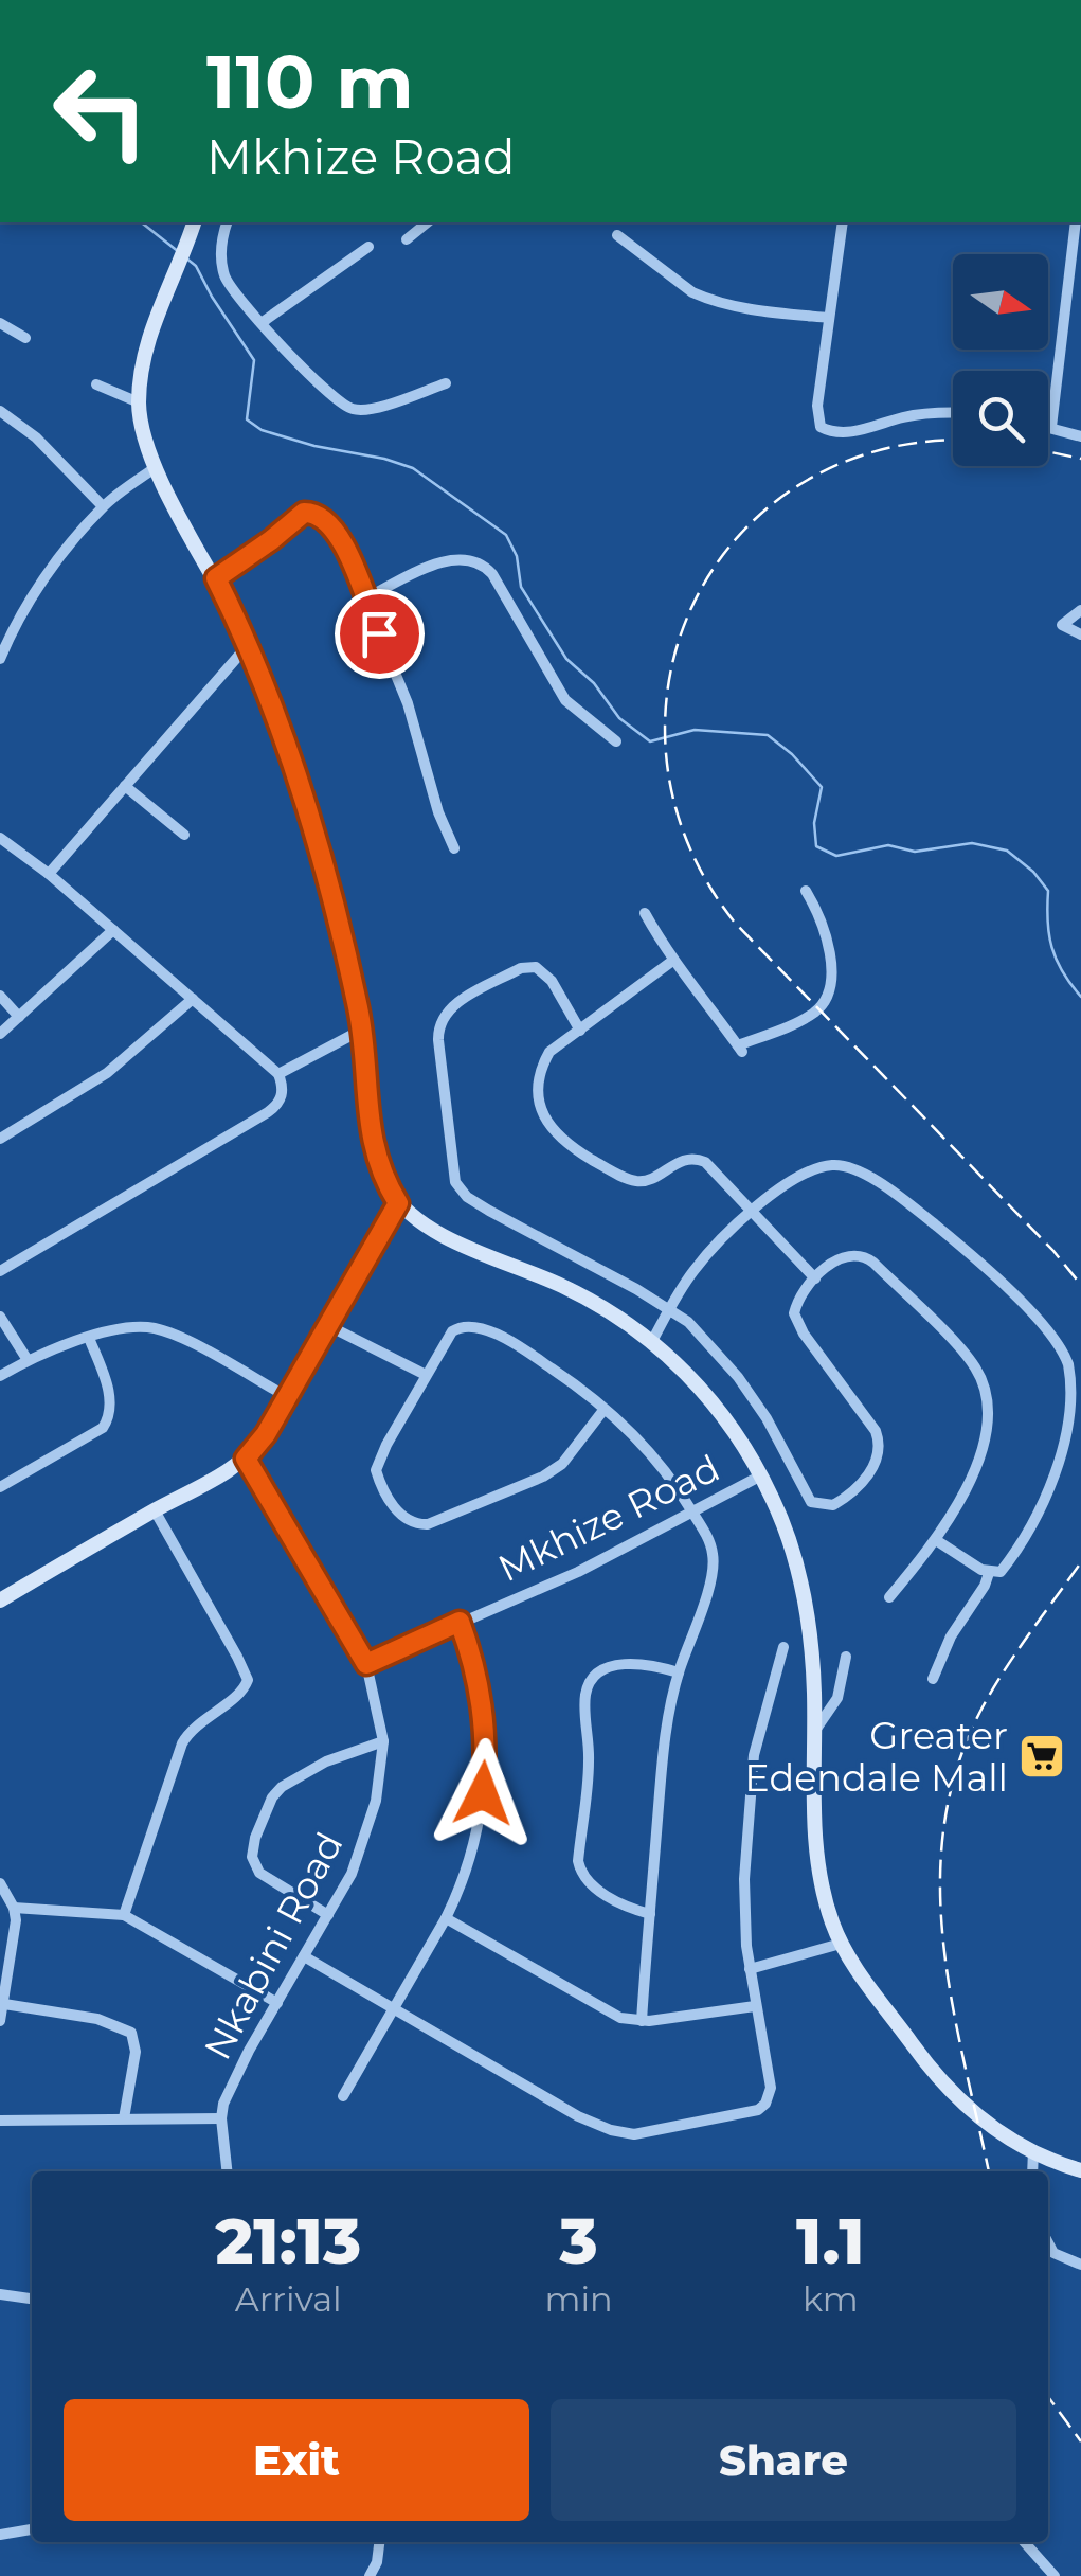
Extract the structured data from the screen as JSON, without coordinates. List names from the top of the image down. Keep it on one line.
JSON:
{"streets":{"street":["Mkhize Road","Nkabini Road"]},"crossings":[["Mkhize Road","Nkabini Road"]],"places":{"supermarket":["Greater Edendale Mall"]},"north":"right","page":{"turn":["110 m","Mkhize Road"],"eta":["21:13","Arrival","3","min","1.1","km"],"buttons":["Exit","Share"]}}
